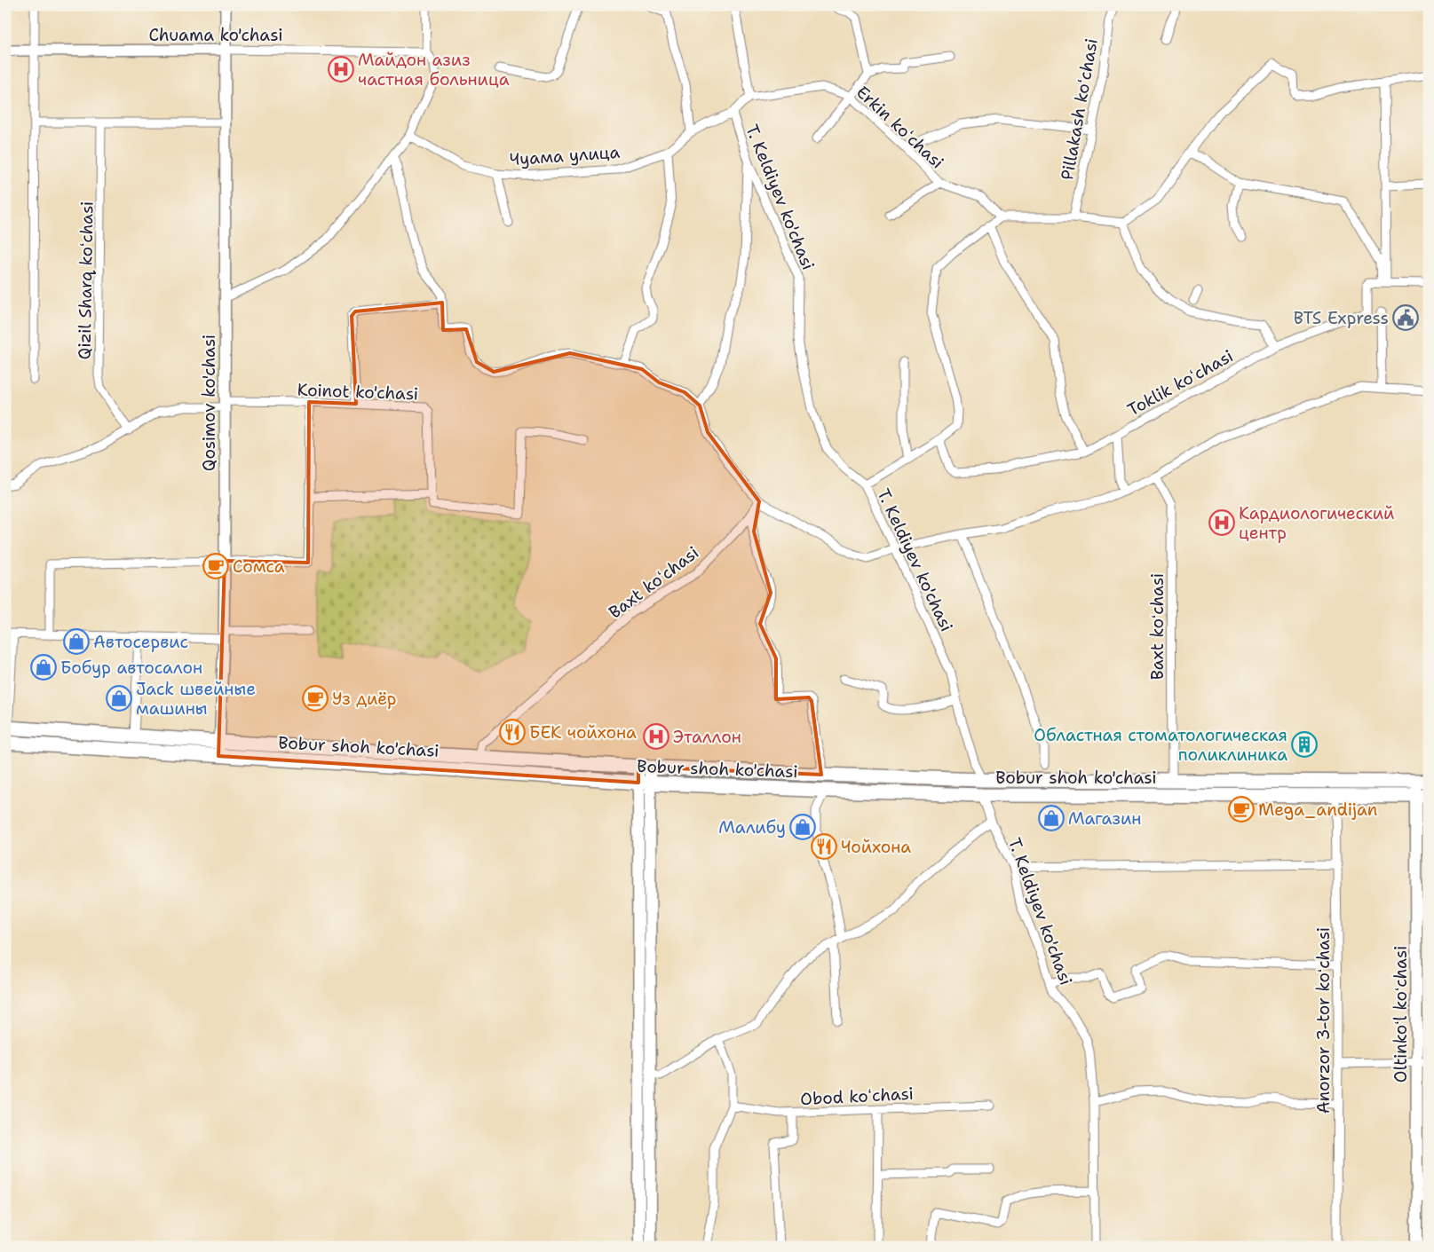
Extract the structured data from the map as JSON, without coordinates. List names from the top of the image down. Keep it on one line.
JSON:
{"streets":{"main road":["Bobur shoh ko'chasi","Oltinkoʻl koʻchasi"],"street":["Chuama ko'chasi","Pillakash koʻchasi","Erkin koʻchasi","Чуама улица","T. Keldiyev ko'chasi","Qizil Sharq koʻchasi","Toklik koʻchasi","Koinot ko'chasi","Qosimov ko'chasi","Baxt koʻchasi","Anorzor 3-tor koʻchasi","Obod koʻchasi"]},"crossings":[["Chuama ko'chasi","Qosimov ko'chasi"],["Erkin koʻchasi","Чуама улица"],["Чуама улица","T. Keldiyev ko'chasi"],["T. Keldiyev ko'chasi","Bobur shoh ko'chasi"],["Qizil Sharq koʻchasi","Koinot ko'chasi"],["Koinot ko'chasi","Qosimov ko'chasi"],["Qosimov ko'chasi","Bobur shoh ko'chasi"],["Baxt koʻchasi","Bobur shoh ko'chasi"],["Bobur shoh ko'chasi","Oltinkoʻl koʻchasi"],["Bobur shoh ko'chasi","Anorzor 3-tor koʻchasi"]],"places":{"hospital":["Майдон азиз частная больница","Кардиологический центр","Эталлон"],"public building":["BTS Express"],"cafe":["Сомса","Уз диёр","Mega_andijan"],"shop":["Автосервис","Бобур автосалон","Jack швейные машины","Магазин","Малибу"],"restaurant":["БЕК чойхона","Чойхона"],"building":["Областная стоматологическая поликлиника"]}}
